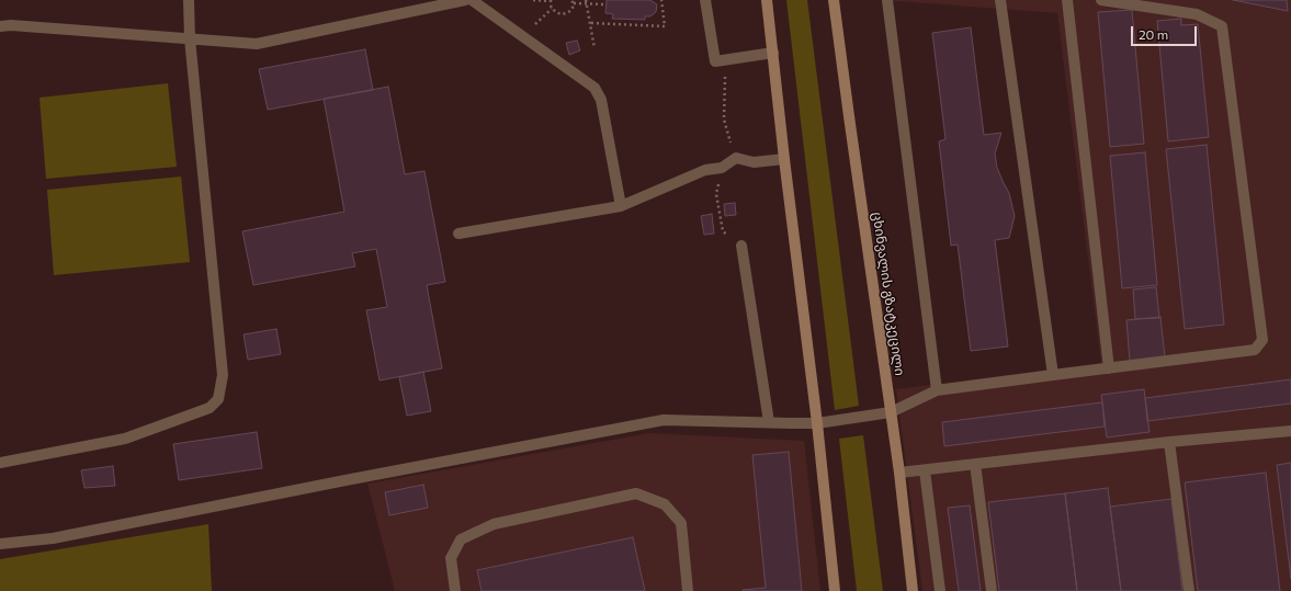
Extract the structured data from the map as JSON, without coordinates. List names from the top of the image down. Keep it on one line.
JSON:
{"streets":{"main road":["ცხინვალის გზატკეცილი"]},"scale_bar":"20 m"}
